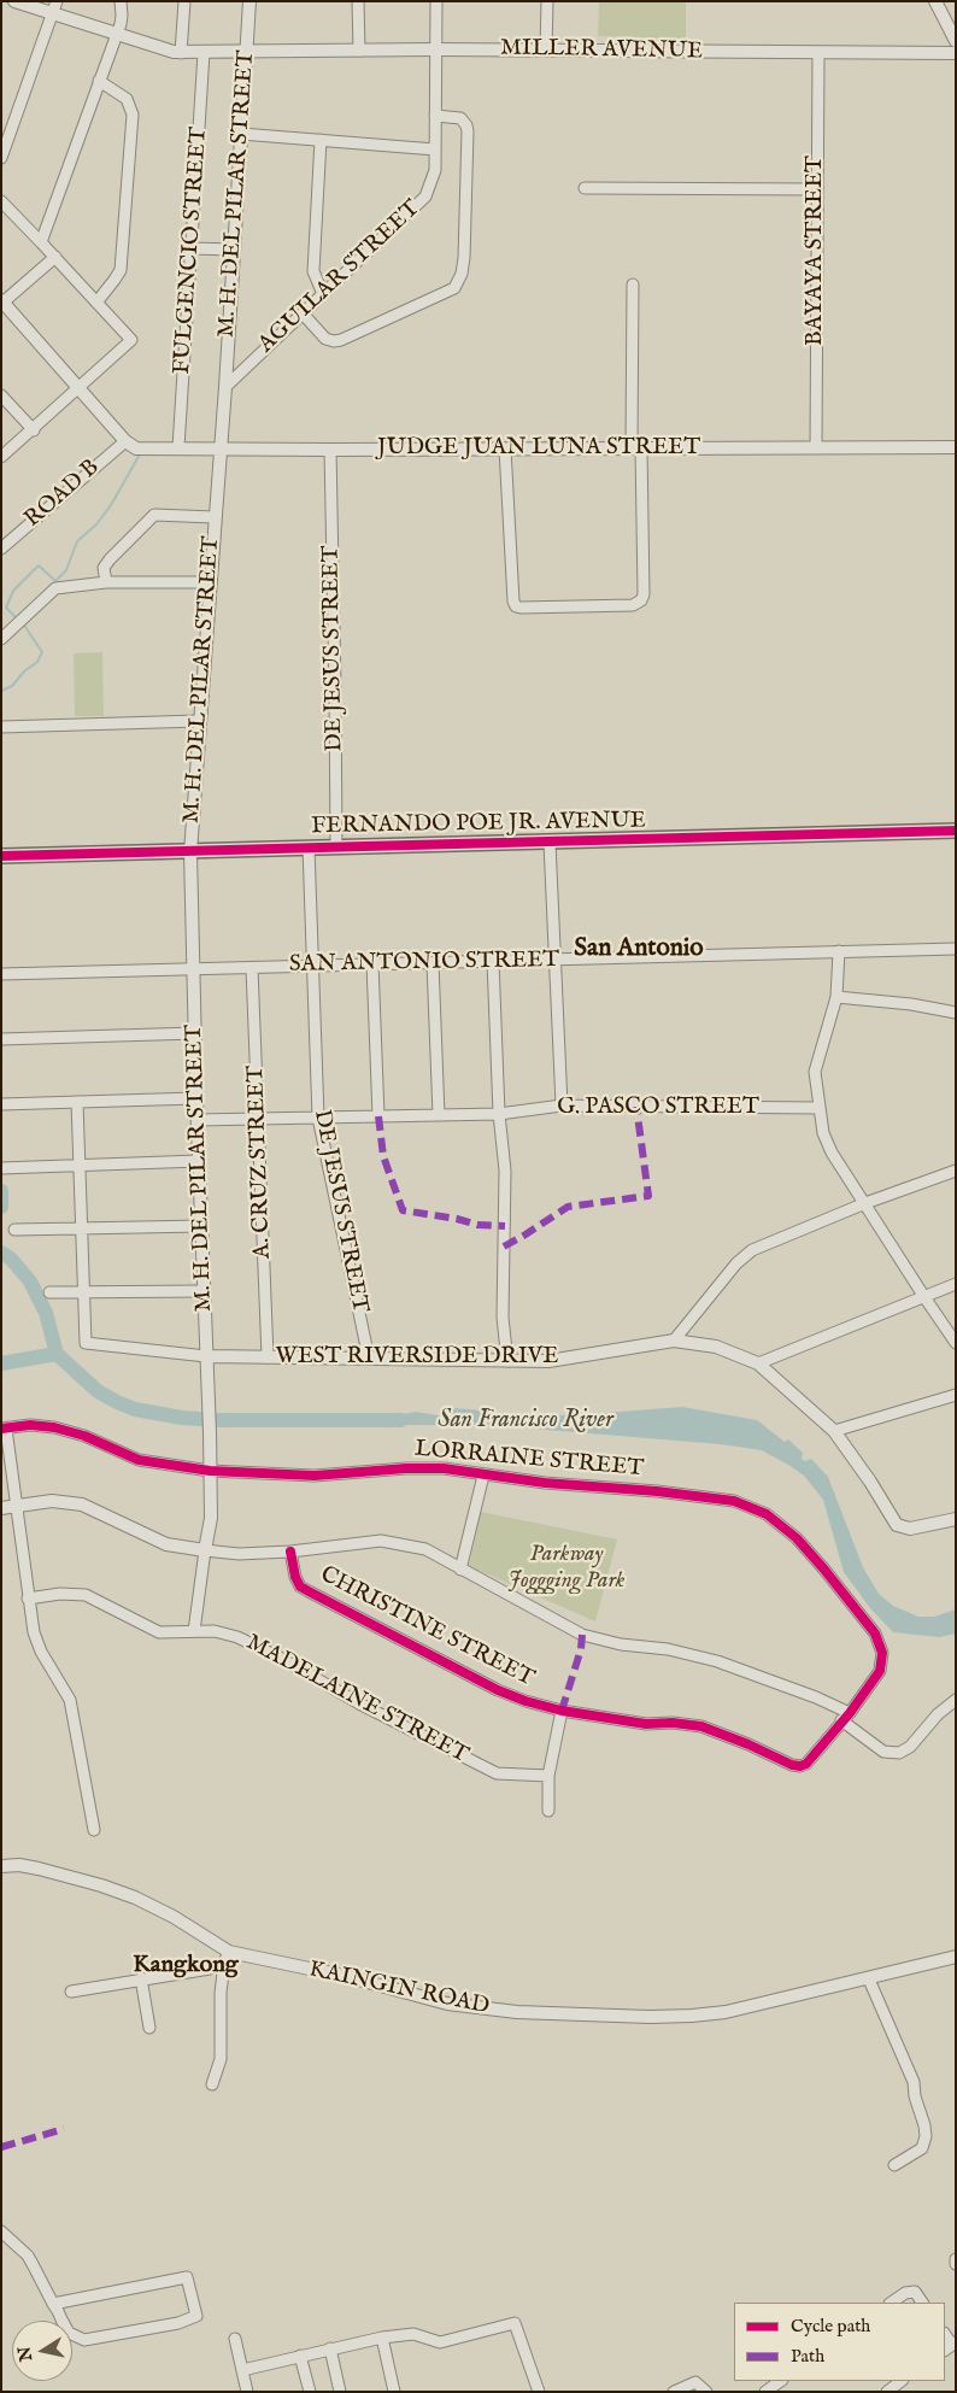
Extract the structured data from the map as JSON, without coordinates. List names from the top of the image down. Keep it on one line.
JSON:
{"streets":{"main road":["FERNANDO POE JR. AVENUE"],"street":["MILLER AVENUE","M. H. DEL PILAR STREET","FULGENCIO STREET","BAYAYA STREET","AGUILAR STREET","JUDGE JUAN LUNA STREET","ROAD B","DE JESUS STREET","SAN ANTONIO STREET","G. PASCO STREET","A. CRUZ STREET","WEST RIVERSIDE DRIVE","LORRAINE STREET","CHRISTINE STREET","MADELAINE STREET","KAINGIN ROAD"]},"crossings":[["MILLER AVENUE","M. H. DEL PILAR STREET"],["MILLER AVENUE","FULGENCIO STREET"],["MILLER AVENUE","BAYAYA STREET"],["MILLER AVENUE","AGUILAR STREET"],["M. H. DEL PILAR STREET","AGUILAR STREET"],["M. H. DEL PILAR STREET","JUDGE JUAN LUNA STREET"],["M. H. DEL PILAR STREET","FERNANDO POE JR. AVENUE"],["M. H. DEL PILAR STREET","SAN ANTONIO STREET"],["M. H. DEL PILAR STREET","G. PASCO STREET"],["M. H. DEL PILAR STREET","WEST RIVERSIDE DRIVE"],["M. H. DEL PILAR STREET","LORRAINE STREET"],["FULGENCIO STREET","JUDGE JUAN LUNA STREET"],["BAYAYA STREET","JUDGE JUAN LUNA STREET"],["JUDGE JUAN LUNA STREET","ROAD B"],["JUDGE JUAN LUNA STREET","DE JESUS STREET"],["DE JESUS STREET","FERNANDO POE JR. AVENUE"],["DE JESUS STREET","SAN ANTONIO STREET"],["DE JESUS STREET","G. PASCO STREET"],["DE JESUS STREET","WEST RIVERSIDE DRIVE"],["SAN ANTONIO STREET","A. CRUZ STREET"],["G. PASCO STREET","A. CRUZ STREET"],["A. CRUZ STREET","WEST RIVERSIDE DRIVE"],["LORRAINE STREET","CHRISTINE STREET"]],"districts":["San Antonio","Kangkong"],"water":["San Francisco River"],"parks":["Parkway Joggging Park"],"legend":["Cycle path","Path"],"north":"left"}
